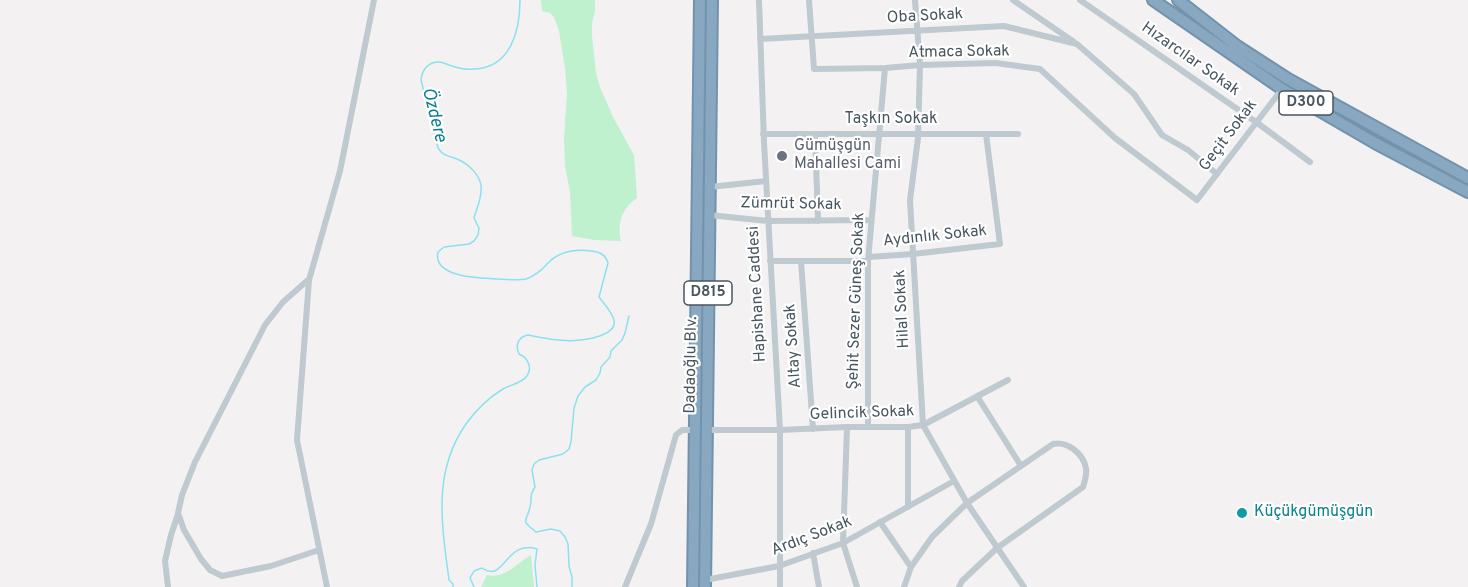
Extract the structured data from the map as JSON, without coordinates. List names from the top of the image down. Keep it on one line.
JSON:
{"streets":{"highway":["D300","D815","Dadaoğlu Blv."],"street":["Oba Sokak","Atmaca Sokak","Hızarcılar Sokak","Taşkın Sokak","Geçit Sokak","Zümrüt Sokak","Aydınlık Sokak","Hapishane Caddesi","Şehit Sezer Güneş Sokak","Hilal Sokak","Altay Sokak","Gelincik Sokak","Ardıç Sokak"]},"crossings":[["Oba Sokak","Atmaca Sokak"],["Oba Sokak","Geçit Sokak"],["Oba Sokak","Hapishane Caddesi"],["Oba Sokak","Hilal Sokak"],["Atmaca Sokak","Geçit Sokak"],["Atmaca Sokak","Şehit Sezer Güneş Sokak"],["Atmaca Sokak","Hilal Sokak"],["Hızarcılar Sokak","Geçit Sokak"],["D300","Geçit Sokak"],["Taşkın Sokak","Aydınlık Sokak"],["Taşkın Sokak","Hapishane Caddesi"],["Taşkın Sokak","Şehit Sezer Güneş Sokak"],["Taşkın Sokak","Hilal Sokak"],["Zümrüt Sokak","Hapishane Caddesi"],["Zümrüt Sokak","Şehit Sezer Güneş Sokak"],["Zümrüt Sokak","Dadaoğlu Blv."],["Aydınlık Sokak","Hapishane Caddesi"],["Aydınlık Sokak","Şehit Sezer Güneş Sokak"],["Aydınlık Sokak","Hilal Sokak"],["Aydınlık Sokak","Altay Sokak"],["Hapishane Caddesi","Gelincik Sokak"],["Hapishane Caddesi","Ardıç Sokak"],["Şehit Sezer Güneş Sokak","Gelincik Sokak"],["Hilal Sokak","Gelincik Sokak"],["Hilal Sokak","Ardıç Sokak"],["Altay Sokak","Gelincik Sokak"],["Dadaoğlu Blv.","Gelincik Sokak"],["Dadaoğlu Blv.","Ardıç Sokak"]],"water":["Özdere"],"places":["Gümüşgün Mahallesi Cami","Küçükgümüşgün"]}
